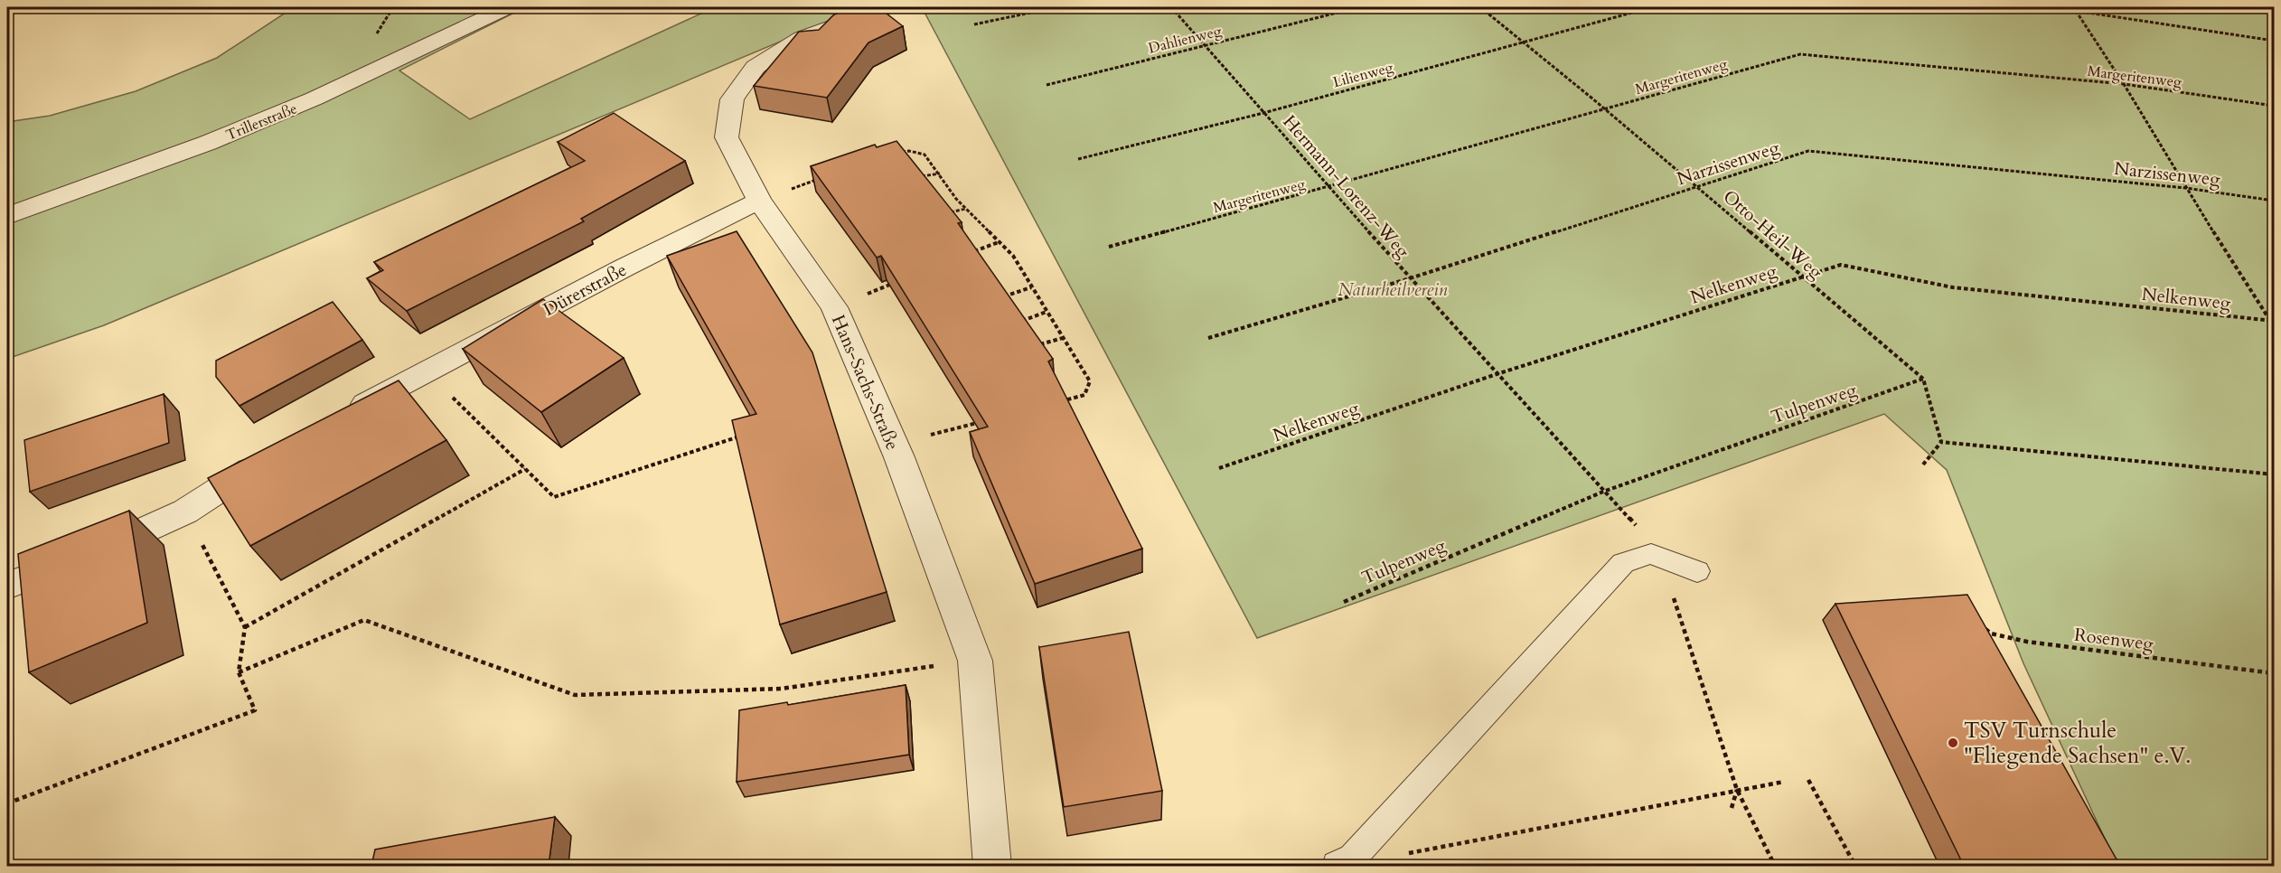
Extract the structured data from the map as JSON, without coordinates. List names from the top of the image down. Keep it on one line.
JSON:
{"streets":{"street":["Trillerstraße","Dürerstraße","Hans-Sachs-Straße"],"path":["Dahlienweg","Lilienweg","Margeritenweg","Narzissenweg","Hermann-Lorenz-Weg","Otto-Heil-Weg","Nelkenweg","Tulpenweg","Rosenweg"]},"crossings":[["Dahlienweg","Hermann-Lorenz-Weg"],["Lilienweg","Hermann-Lorenz-Weg"],["Lilienweg","Otto-Heil-Weg"],["Margeritenweg","Hermann-Lorenz-Weg"],["Margeritenweg","Otto-Heil-Weg"],["Narzissenweg","Hermann-Lorenz-Weg"],["Narzissenweg","Otto-Heil-Weg"],["Hermann-Lorenz-Weg","Nelkenweg"],["Hermann-Lorenz-Weg","Tulpenweg"],["Otto-Heil-Weg","Nelkenweg"],["Otto-Heil-Weg","Tulpenweg"],["Dürerstraße","Hans-Sachs-Straße"]],"parks":["Naturheilverein"],"places":["TSV Turnschule \"Fliegende Sachsen\" e.V."]}
